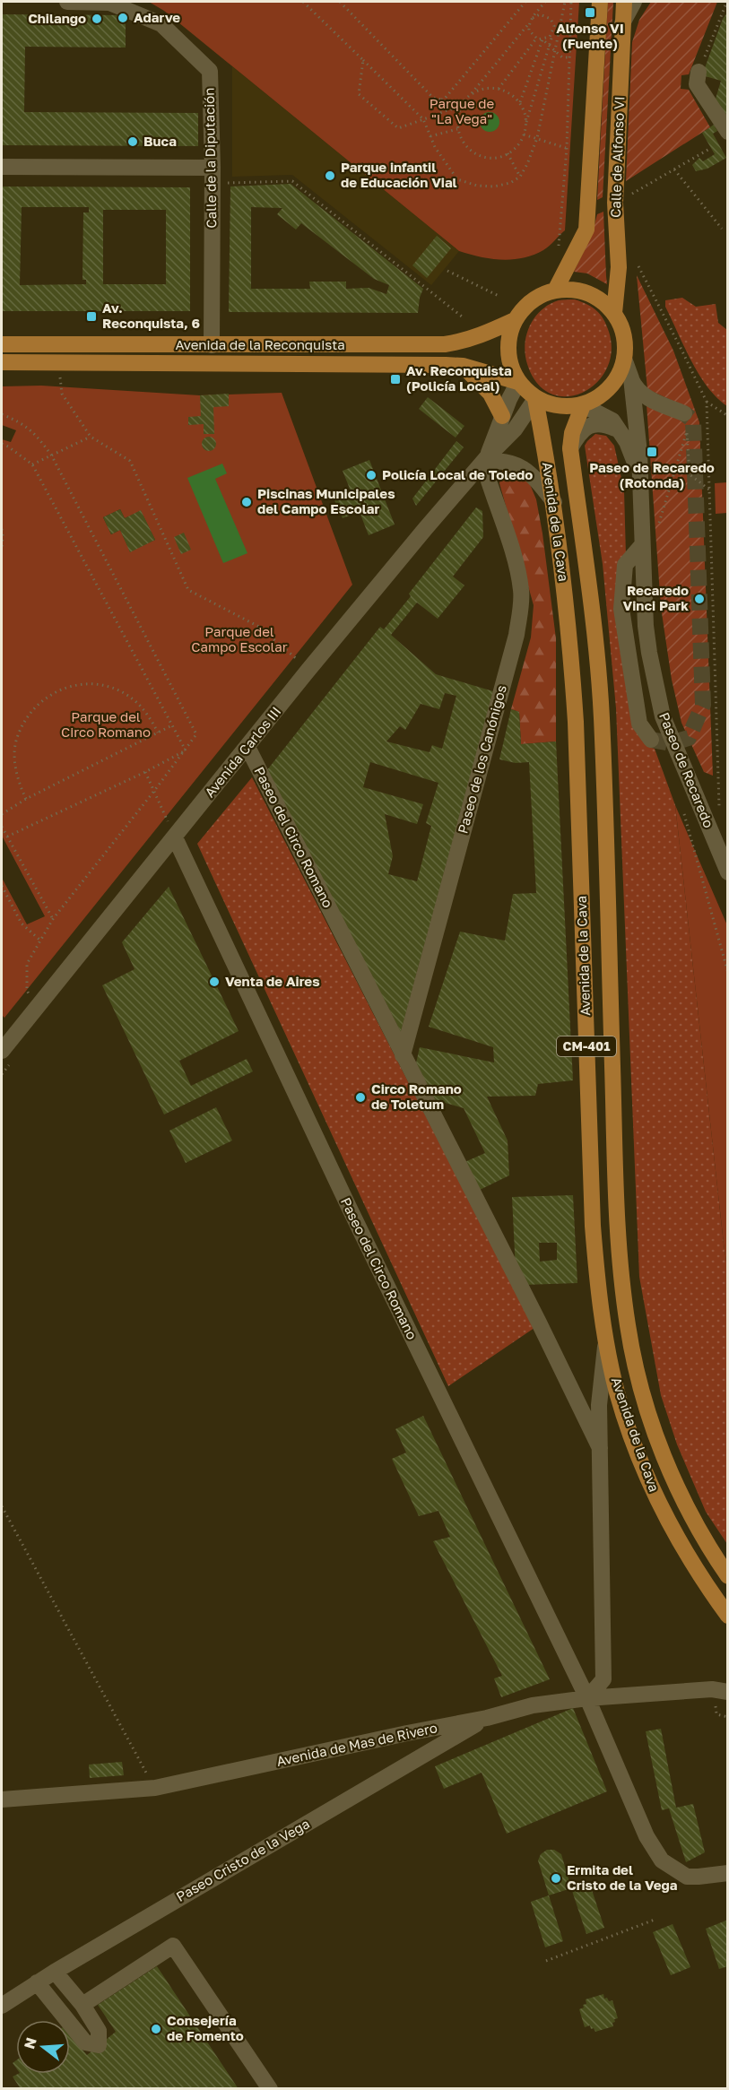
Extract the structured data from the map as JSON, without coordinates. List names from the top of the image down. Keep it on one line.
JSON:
{"streets":{"main road":["Calle de Alfonso VI","Avenida de la Reconquista","Avenida de la Cava","CM-401"],"street":["Calle de la Diputación","Avenida Carlos III","Paseo de los Canónigos","Paseo de Recaredo","Paseo del Circo Romano","Avenida de Mas de Rivero","Paseo Cristo de la Vega"]},"crossings":[["Calle de Alfonso VI","Avenida de la Reconquista"],["Calle de Alfonso VI","Avenida de la Cava"],["Calle de Alfonso VI","Avenida Carlos III"],["Calle de Alfonso VI","Paseo de Recaredo"],["Calle de la Diputación","Avenida de la Reconquista"],["Avenida de la Reconquista","Avenida de la Cava"],["Avenida de la Reconquista","Avenida Carlos III"],["Avenida de la Reconquista","Paseo de Recaredo"],["Avenida de la Cava","Avenida Carlos III"],["Avenida de la Cava","Paseo de Recaredo"],["Avenida Carlos III","Paseo de los Canónigos"],["Avenida Carlos III","Paseo de Recaredo"],["Avenida Carlos III","Paseo del Circo Romano"],["Paseo de los Canónigos","Paseo del Circo Romano"],["Paseo del Circo Romano","Avenida de Mas de Rivero"],["Avenida de Mas de Rivero","Paseo Cristo de la Vega"]],"parks":["Parque de \"La Vega\"","Parque del Campo Escolar","Parque del Circo Romano"],"places":{"transit":["Alfonso VI (Fuente)","Av. Reconquista, 6","Av. Reconquista (Policía Local)","Paseo de Recaredo (Rotonda)"],"other":["Adarve","Chilango","Buca","Parque infantil de Educación Vial","Policía Local de Toledo","Piscinas Municipales del Campo Escolar","Recaredo Vinci Park","Venta de Aires","Circo Romano de Toletum","Ermita del Cristo de la Vega","Consejería de Fomento"]},"north":"left"}
